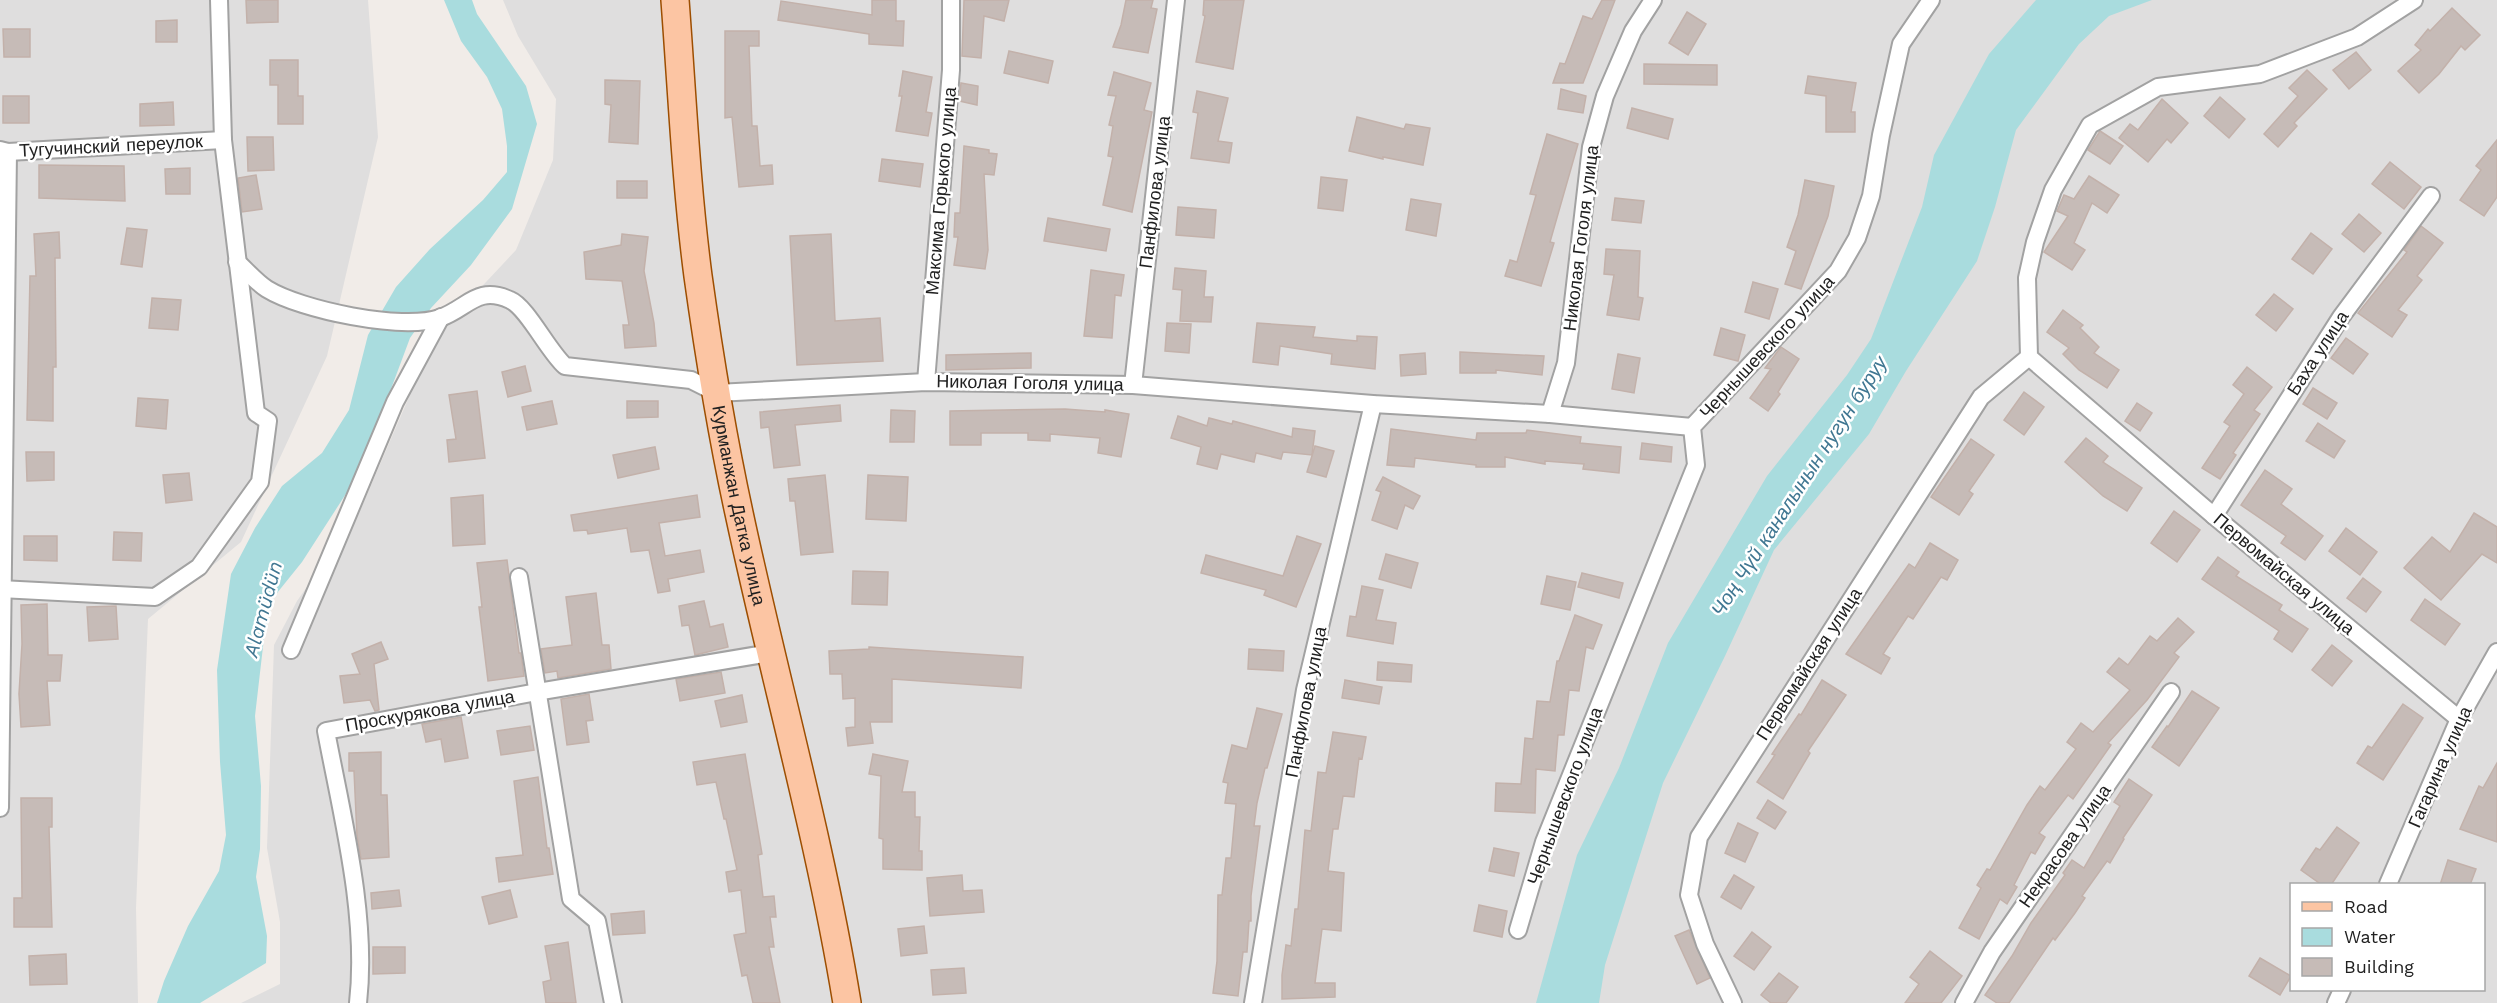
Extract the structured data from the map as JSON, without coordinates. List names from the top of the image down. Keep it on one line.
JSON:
{"streets":{"main road":["Курманжан Датка улица"],"street":["Тугучинский переулок","Максима Горького улица","Панфилова улица","Николая Гоголя улица","Чернышевского улица","Баха улица","Первомайская улица","Проскурякова улица","Гагарина улица","Некрасова улица"]},"crossings":[["Максима Горького улица","Николая Гоголя улица"],["Панфилова улица","Николая Гоголя улица"],["Николая Гоголя улица","Чернышевского улица"],["Николая Гоголя улица","Курманжан Датка улица"],["Баха улица","Первомайская улица"],["Курманжан Датка улица","Проскурякова улица"],["Первомайская улица","Гагарина улица"]],"water":["Чоң Чүй каналынын нугун буруу","Alamüdün"],"legend":["Road","Water","Building"]}
